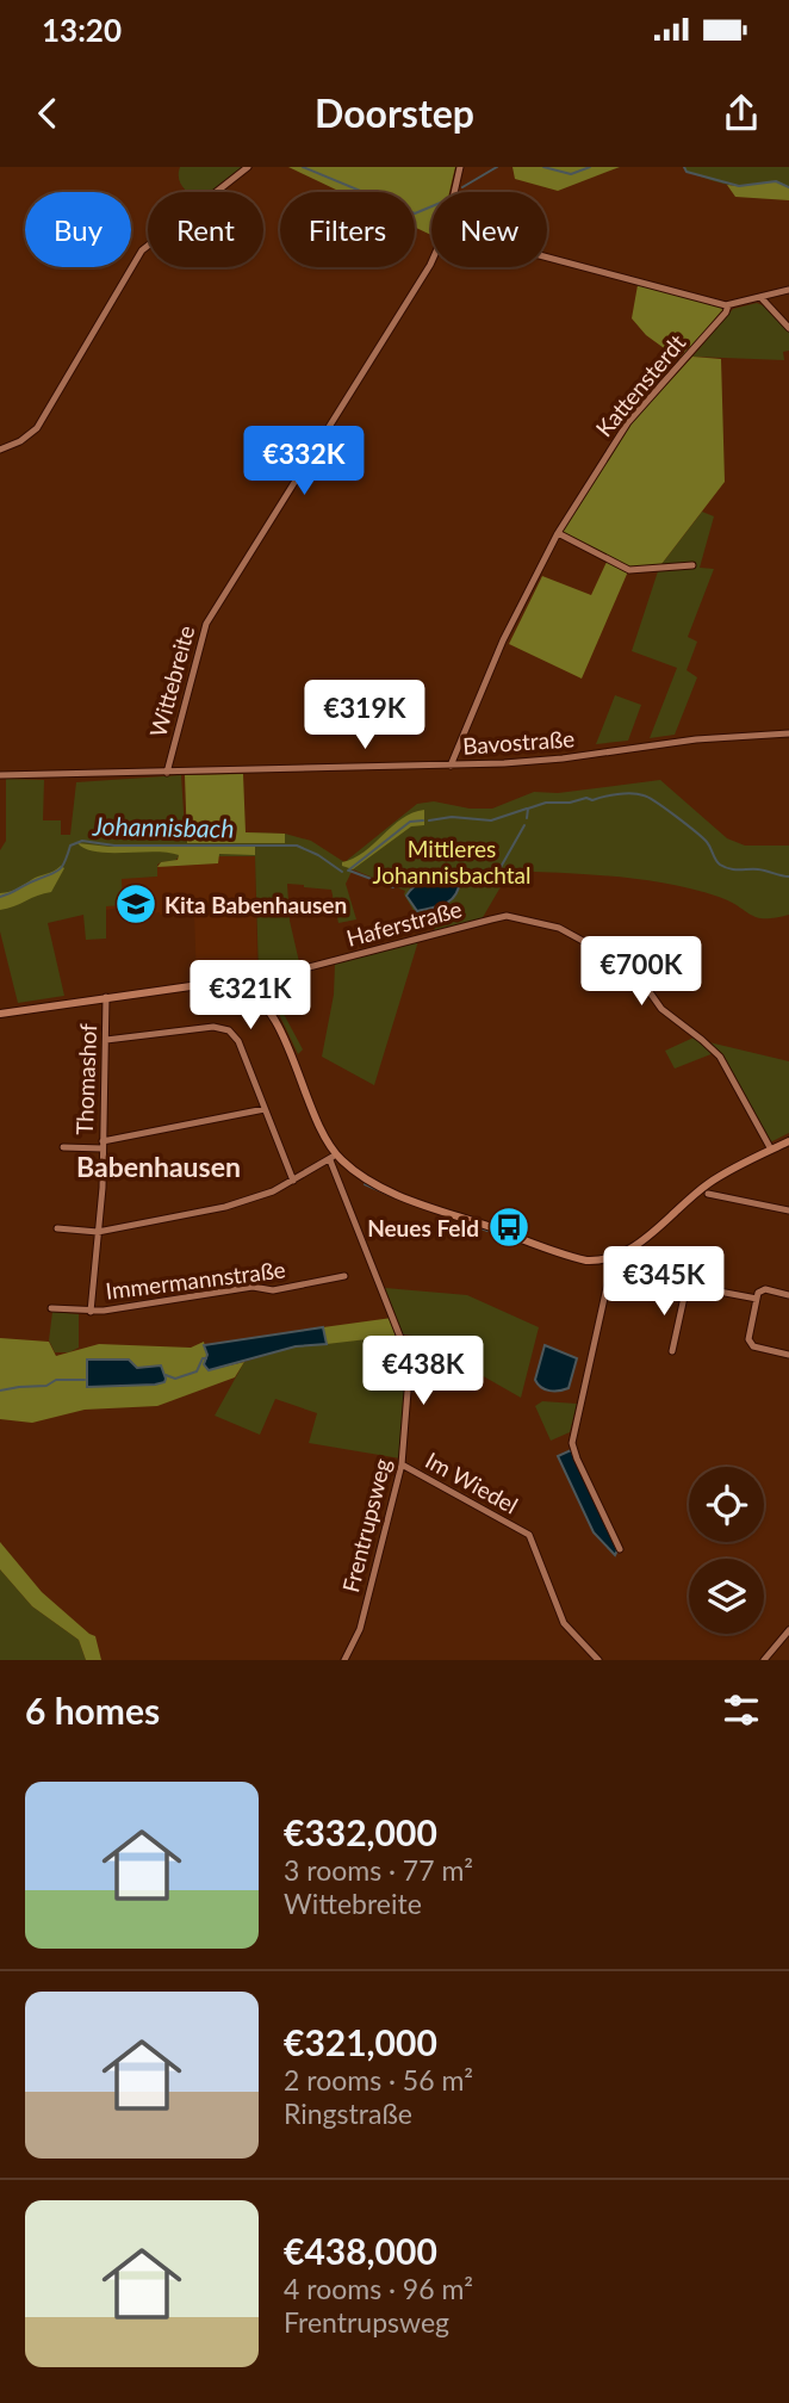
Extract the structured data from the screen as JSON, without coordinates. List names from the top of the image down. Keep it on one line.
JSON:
{"streets":{"street":["Kattensterdt","Wittebreite","Bavostraße","Haferstraße","Thomashof","Immermannstraße","Im Wiedel","Frentrupsweg"]},"crossings":[["Kattensterdt","Bavostraße"],["Wittebreite","Bavostraße"],["Thomashof","Immermannstraße"],["Im Wiedel","Frentrupsweg"]],"districts":["Babenhausen"],"water":["Johannisbach"],"parks":["Mittleres Johannisbachtal"],"places":{"school or university":["Kita Babenhausen"],"bus stop":["Neues Feld"]},"page":{"status":"13:20","header":"Doorstep","chip":["Buy","Rent","Filters","New"],"price":["€332K","€319K","€700K","€321K","€345K","€438K"],"heading":"6 homes","list":[{"name":"€332,000","note":"3 rooms · 77 m² · Wittebreite"},{"name":"€321,000","note":"2 rooms · 56 m² · Ringstraße"},{"name":"€438,000","note":"4 rooms · 96 m² · Frentrupsweg"}]}}
